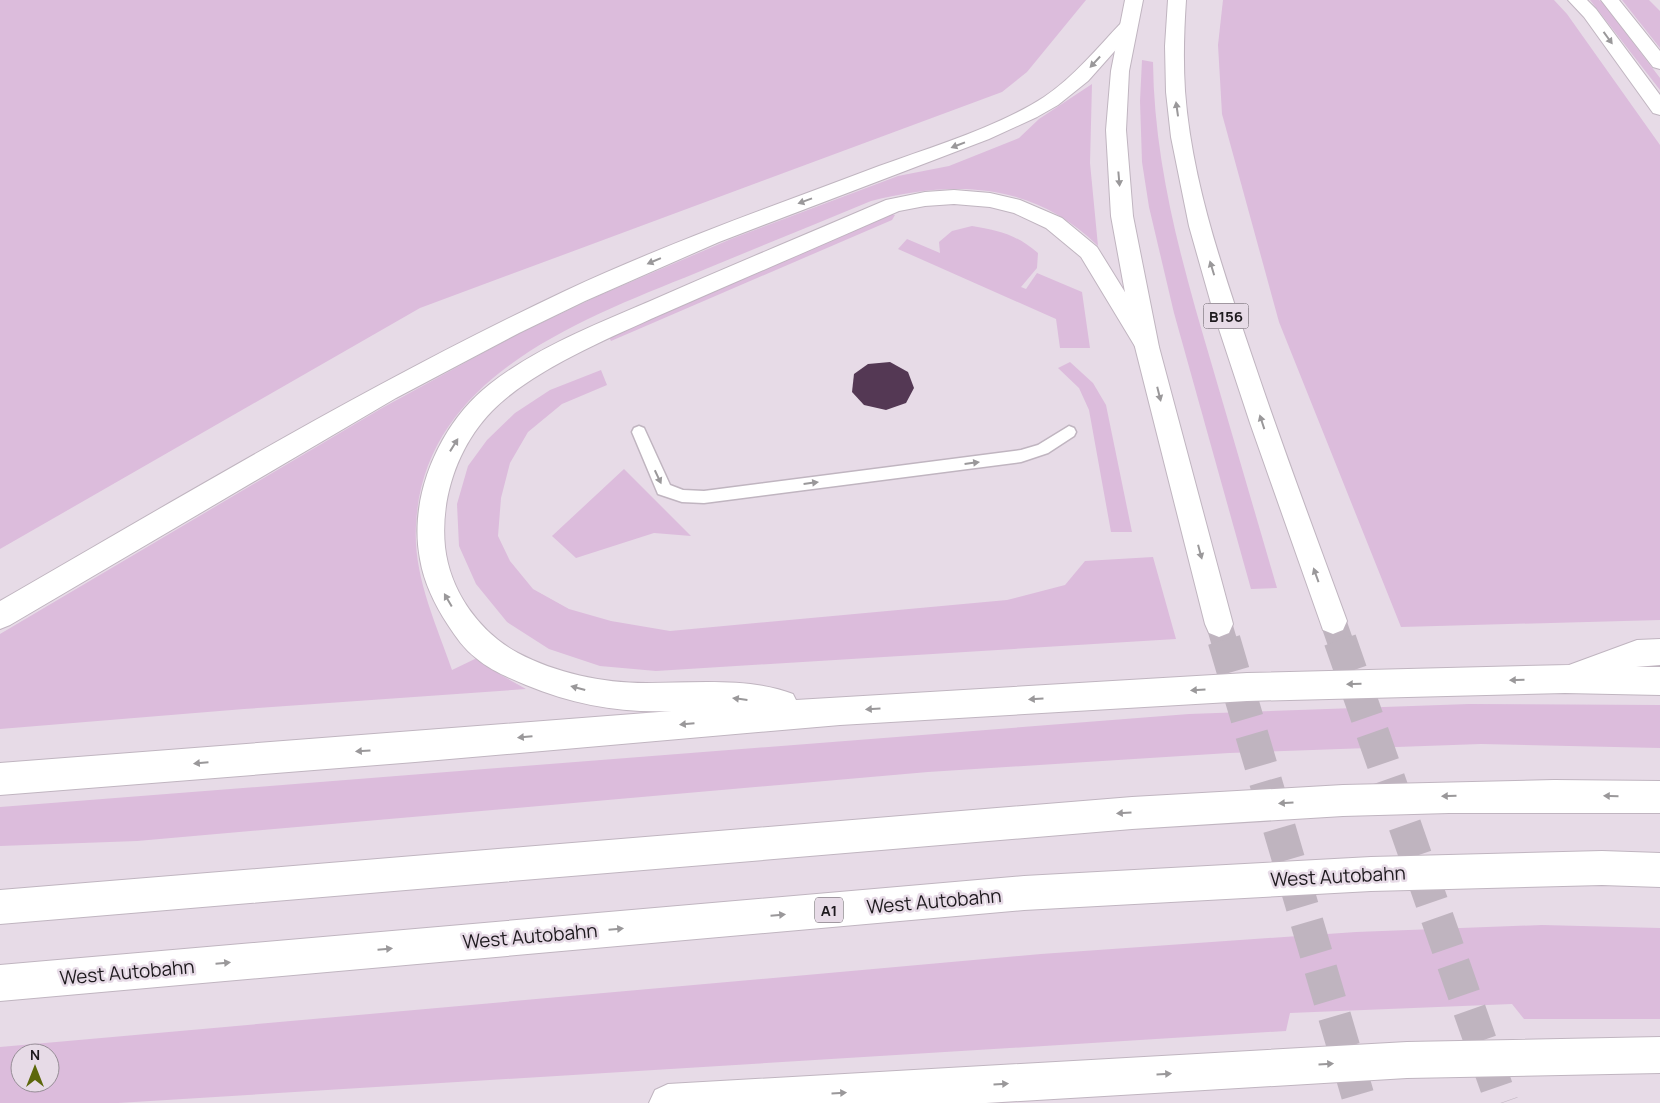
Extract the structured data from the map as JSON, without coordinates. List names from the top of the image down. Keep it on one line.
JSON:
{"streets":{"main road":["B156","West Autobahn","A1"]},"north":"top"}
